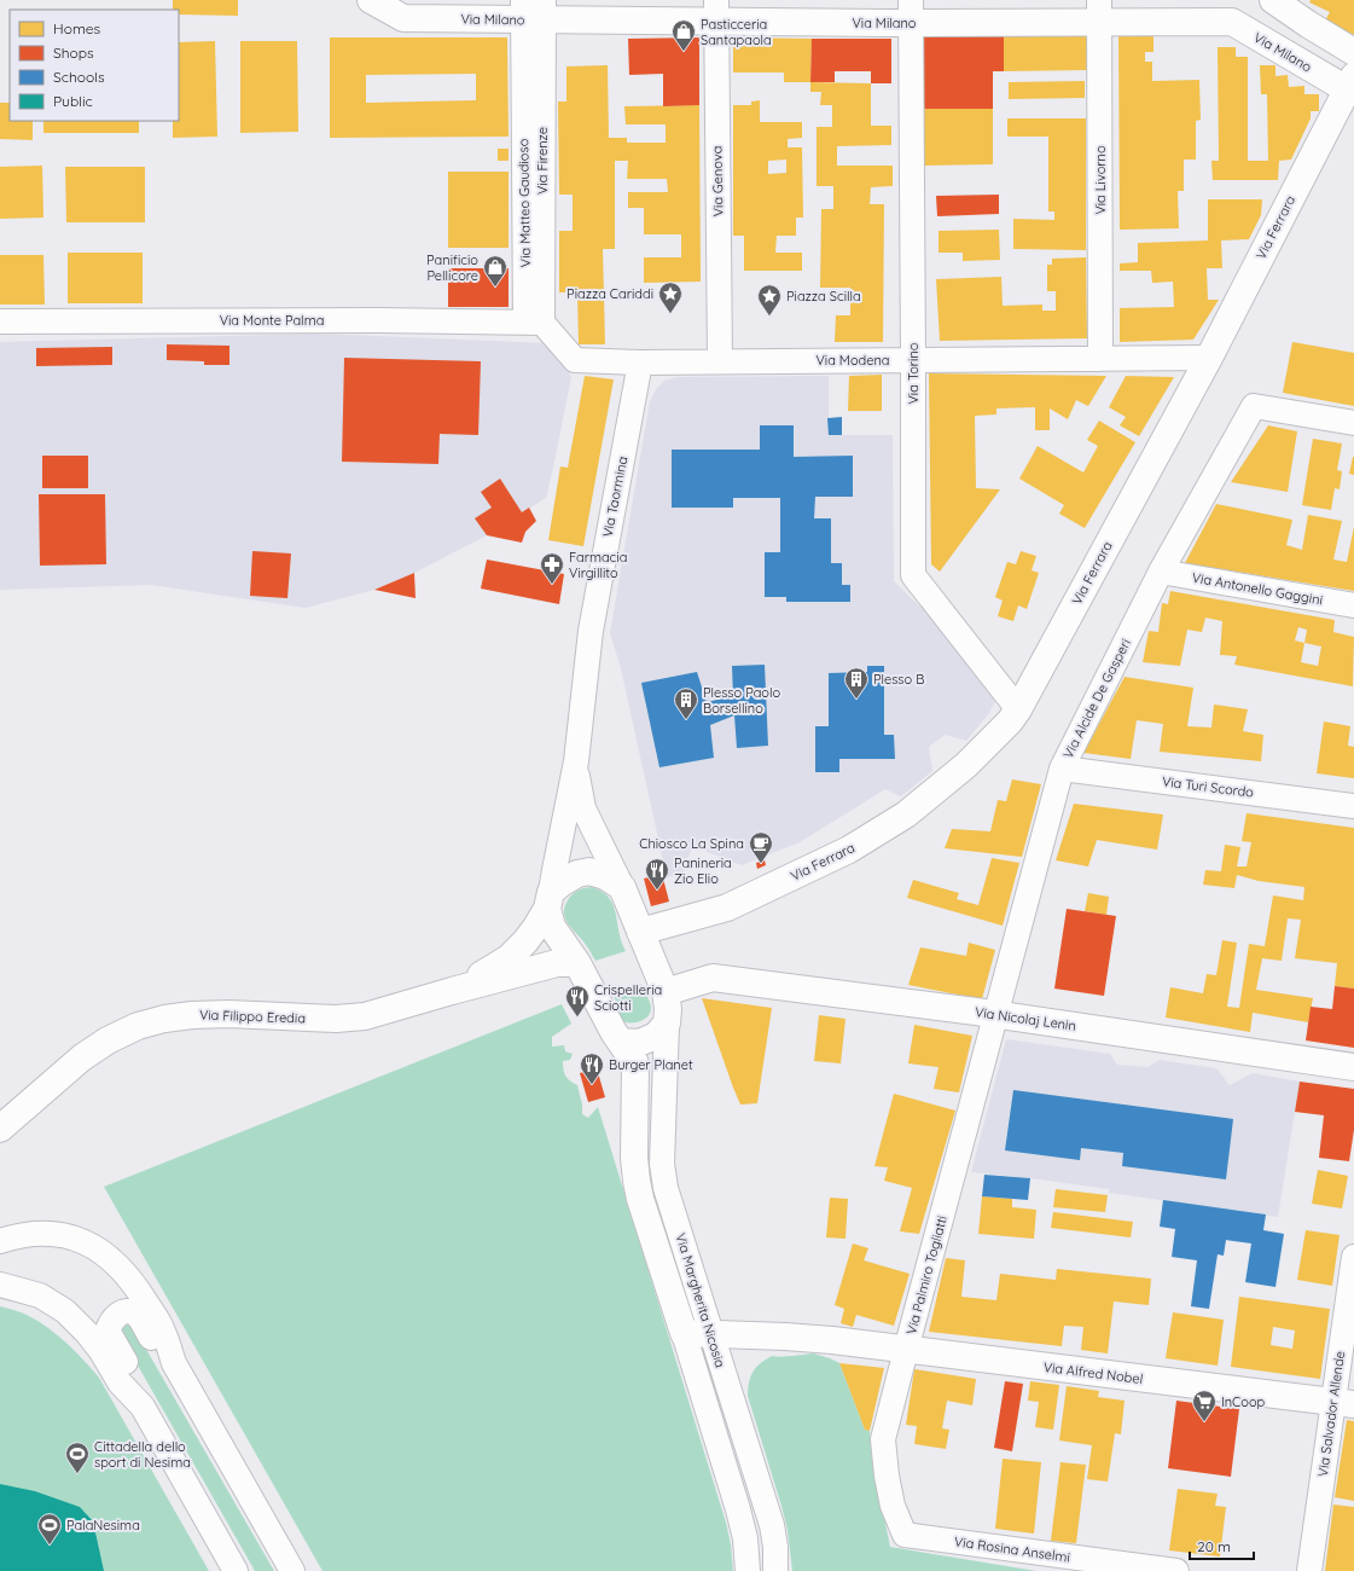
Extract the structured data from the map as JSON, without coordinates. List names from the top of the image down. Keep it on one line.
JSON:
{"streets":{"main road":["Via Milano","Via Ferrara","Via Filippo Eredia","Via Nicolaj Lenin","Via Margherita Nicosia","Via Alfred Nobel"],"street":["Via Firenze","Via Livorno","Via Genova","Via Matteo Gaudioso","Via Monte Palma","Via Modena","Via Torino","Via Taormina","Via Antonello Gaggini","Via Alcide De Gasperi","Via Turi Scordo","Via Palmiro Togliatti","Via Salvador Allende","Via Rosina Anselmi"]},"crossings":[["Via Milano","Via Firenze"],["Via Milano","Via Livorno"],["Via Milano","Via Genova"],["Via Milano","Via Matteo Gaudioso"],["Via Milano","Via Ferrara"],["Via Milano","Via Torino"],["Via Firenze","Via Matteo Gaudioso"],["Via Livorno","Via Modena"],["Via Genova","Via Modena"],["Via Matteo Gaudioso","Via Monte Palma"],["Via Matteo Gaudioso","Via Modena"],["Via Ferrara","Via Modena"],["Via Ferrara","Via Torino"],["Via Monte Palma","Via Modena"],["Via Modena","Via Torino"],["Via Modena","Via Taormina"],["Via Antonello Gaggini","Via Alcide De Gasperi"],["Via Alcide De Gasperi","Via Turi Scordo"],["Via Alcide De Gasperi","Via Nicolaj Lenin"],["Via Alcide De Gasperi","Via Palmiro Togliatti"],["Via Nicolaj Lenin","Via Palmiro Togliatti"],["Via Palmiro Togliatti","Via Alfred Nobel"],["Via Palmiro Togliatti","Via Rosina Anselmi"],["Via Margherita Nicosia","Via Alfred Nobel"],["Via Alfred Nobel","Via Salvador Allende"]],"places":{"shop":["Pasticceria Santapaola","Panificio Pellicore"],"place":["Piazza Cariddi","Piazza Scilla"],"pharmacy":["Farmacia Virgillito"],"building":["Plesso B","Plesso Paolo Borsellino"],"cafe":["Chiosco La Spina"],"restaurant":["Panineria Zio Elio","Crispelleria Sciotti","Burger Planet"],"supermarket":["InCoop"],"sports":["Cittadella dello sport di Nesima","PalaNesima"]},"legend":["Homes","Shops","Schools","Public"],"scale_bar":"20 m"}
